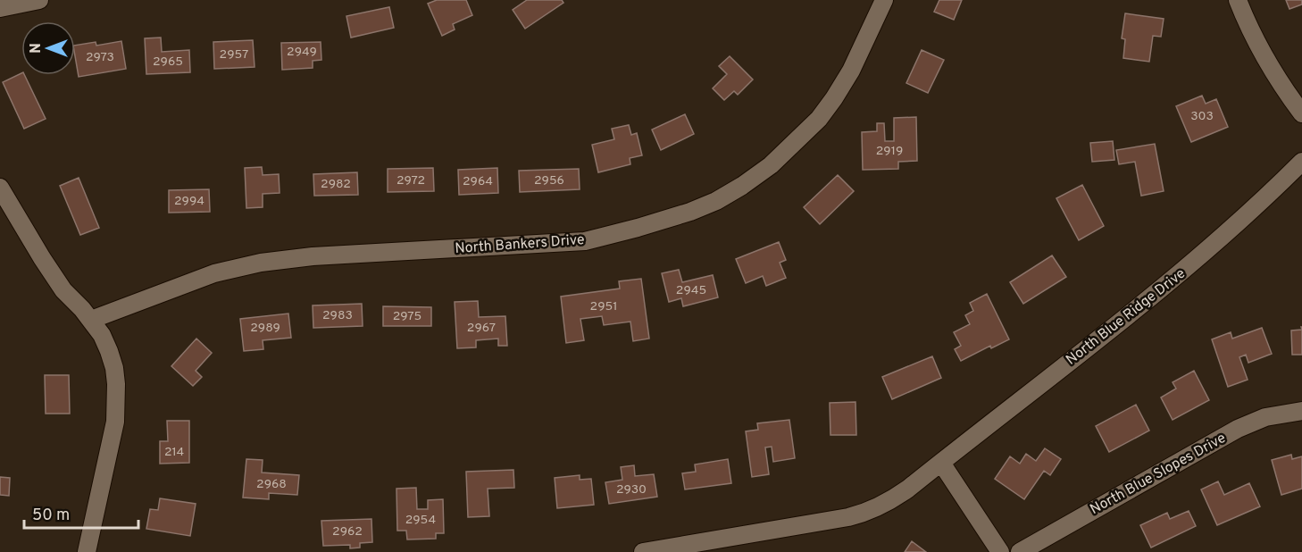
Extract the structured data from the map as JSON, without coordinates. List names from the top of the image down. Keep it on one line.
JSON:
{"streets":{"street":["North Bankers Drive","North Blue Ridge Drive","North Blue Slopes Drive"]},"house_numbers":["2949","2957","2973","2965","303","2919","2972","2956","2964","2982","2994","2945","2951","2983","2975","2989","2967","214","2968","2930","2954","2962"],"scale_bar":"50 m","north":"left"}
